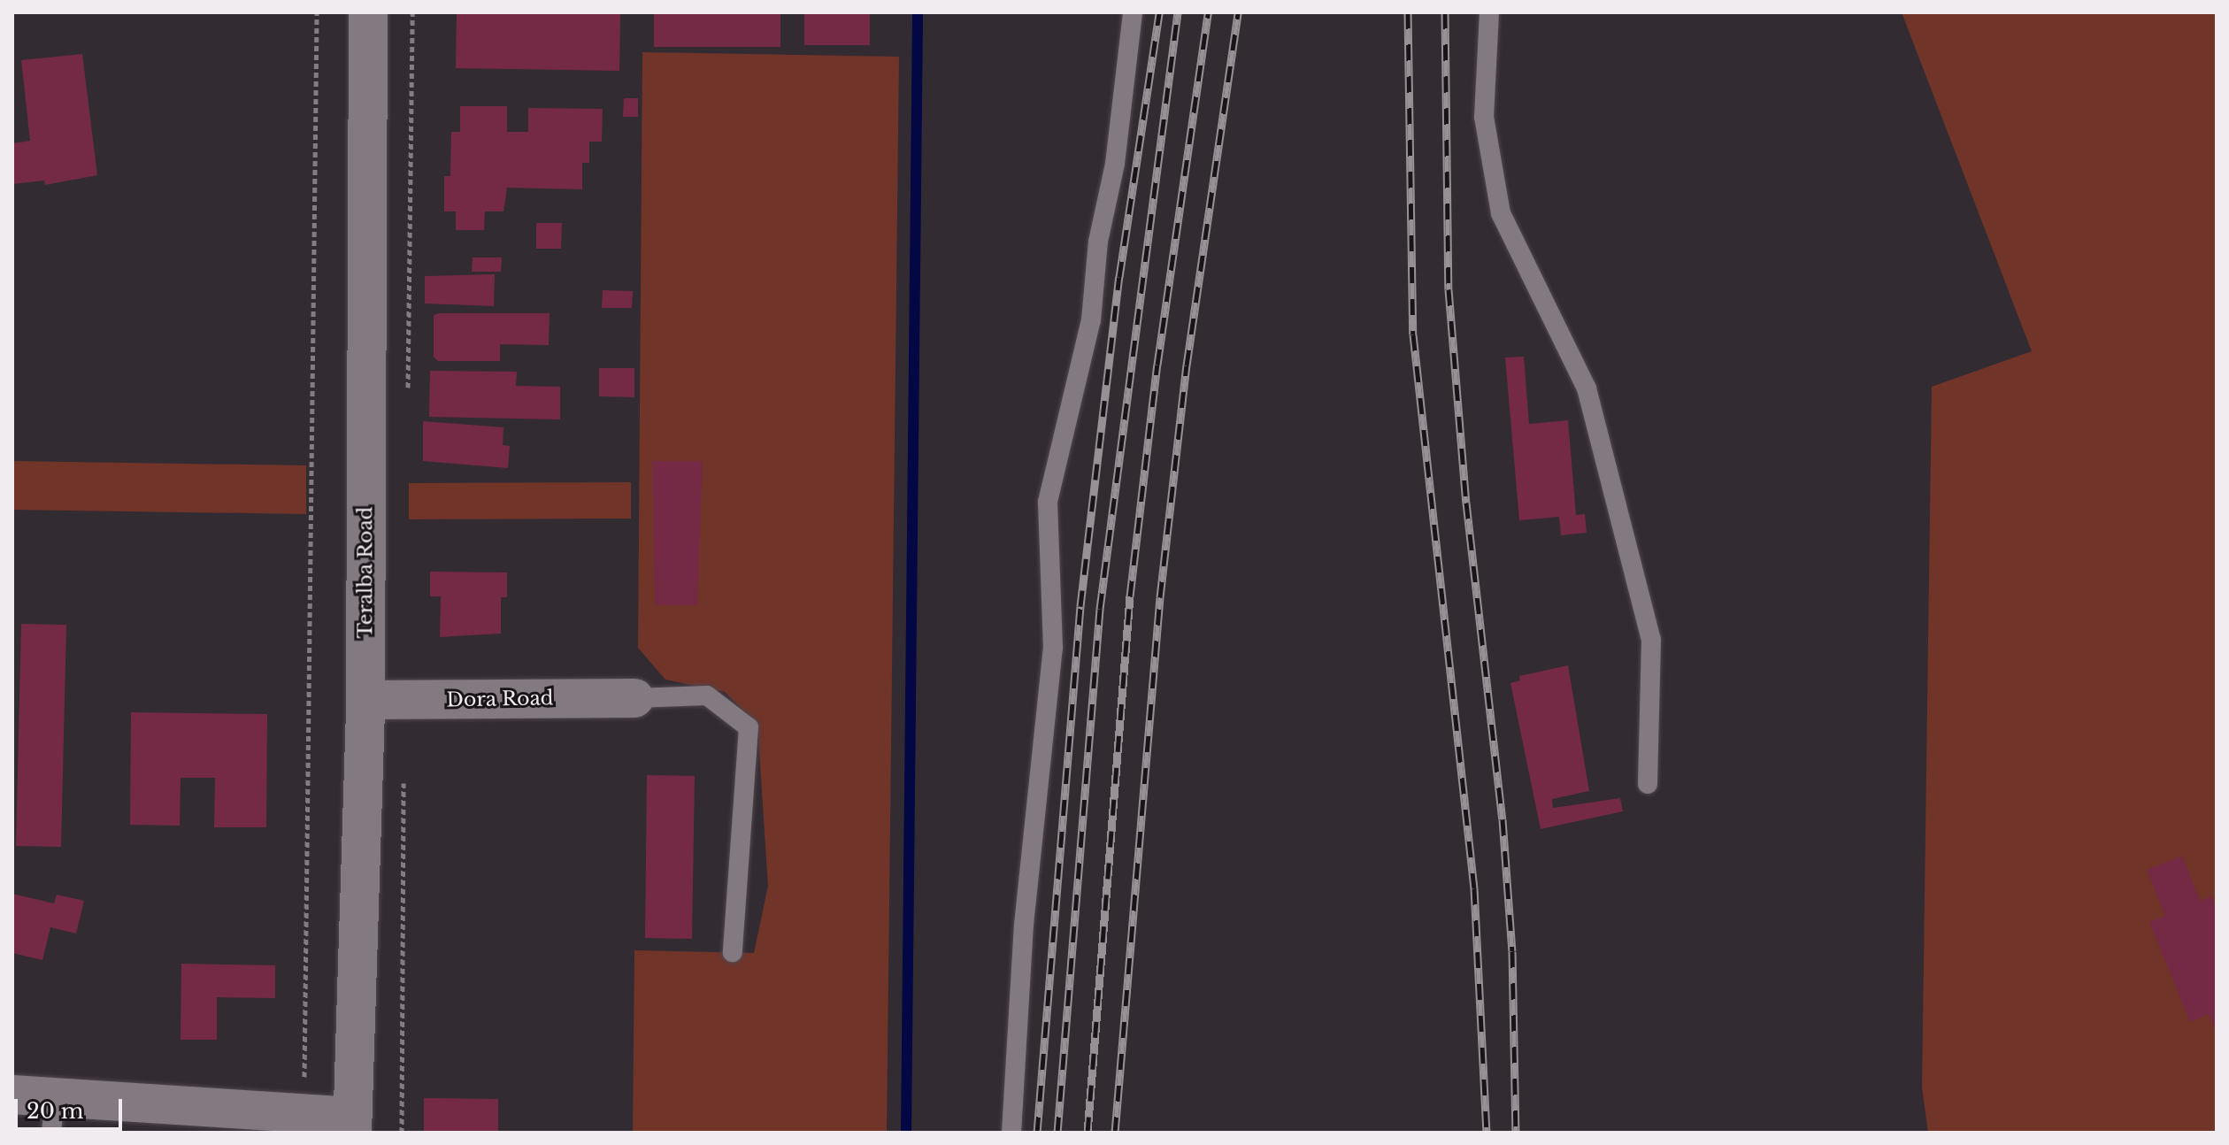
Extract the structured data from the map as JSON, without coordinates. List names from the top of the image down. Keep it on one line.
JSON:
{"streets":{"street":["Teralba Road","Dora Road"]},"crossings":[["Teralba Road","Dora Road"]],"scale_bar":"20 m"}
